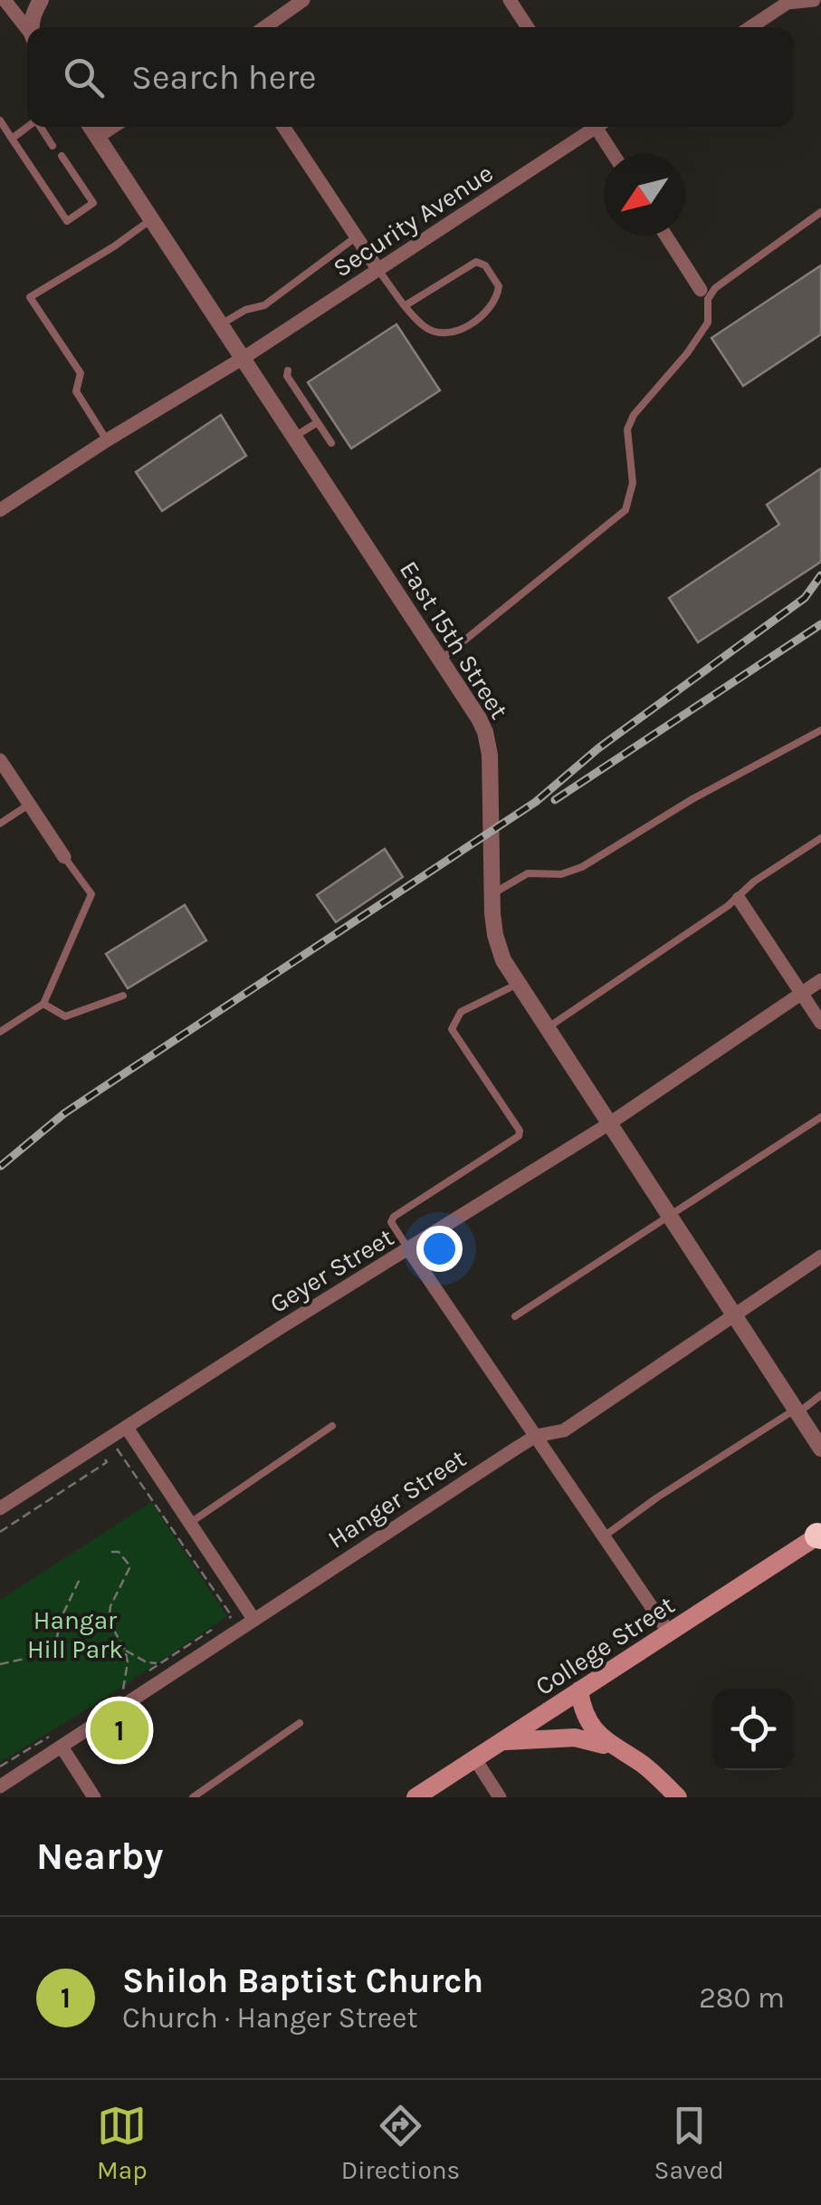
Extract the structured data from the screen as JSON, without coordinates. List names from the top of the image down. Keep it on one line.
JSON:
{"streets":{"main road":["College Street"],"street":["Security Avenue","East 15th Street","Geyer Street","Hanger Street"]},"crossings":[["Security Avenue","East 15th Street"],["East 15th Street","Geyer Street"],["East 15th Street","Hanger Street"]],"parks":["Hangar Hill Park"],"north":"bottom left","page":{"search":"Search here","pins":"1","heading":"Nearby","list":[{"mark":"1","name":"Shiloh Baptist Church","note":"Church · Hanger Street","value":"280 m"}],"nav":["Map","Directions","Saved"]}}
